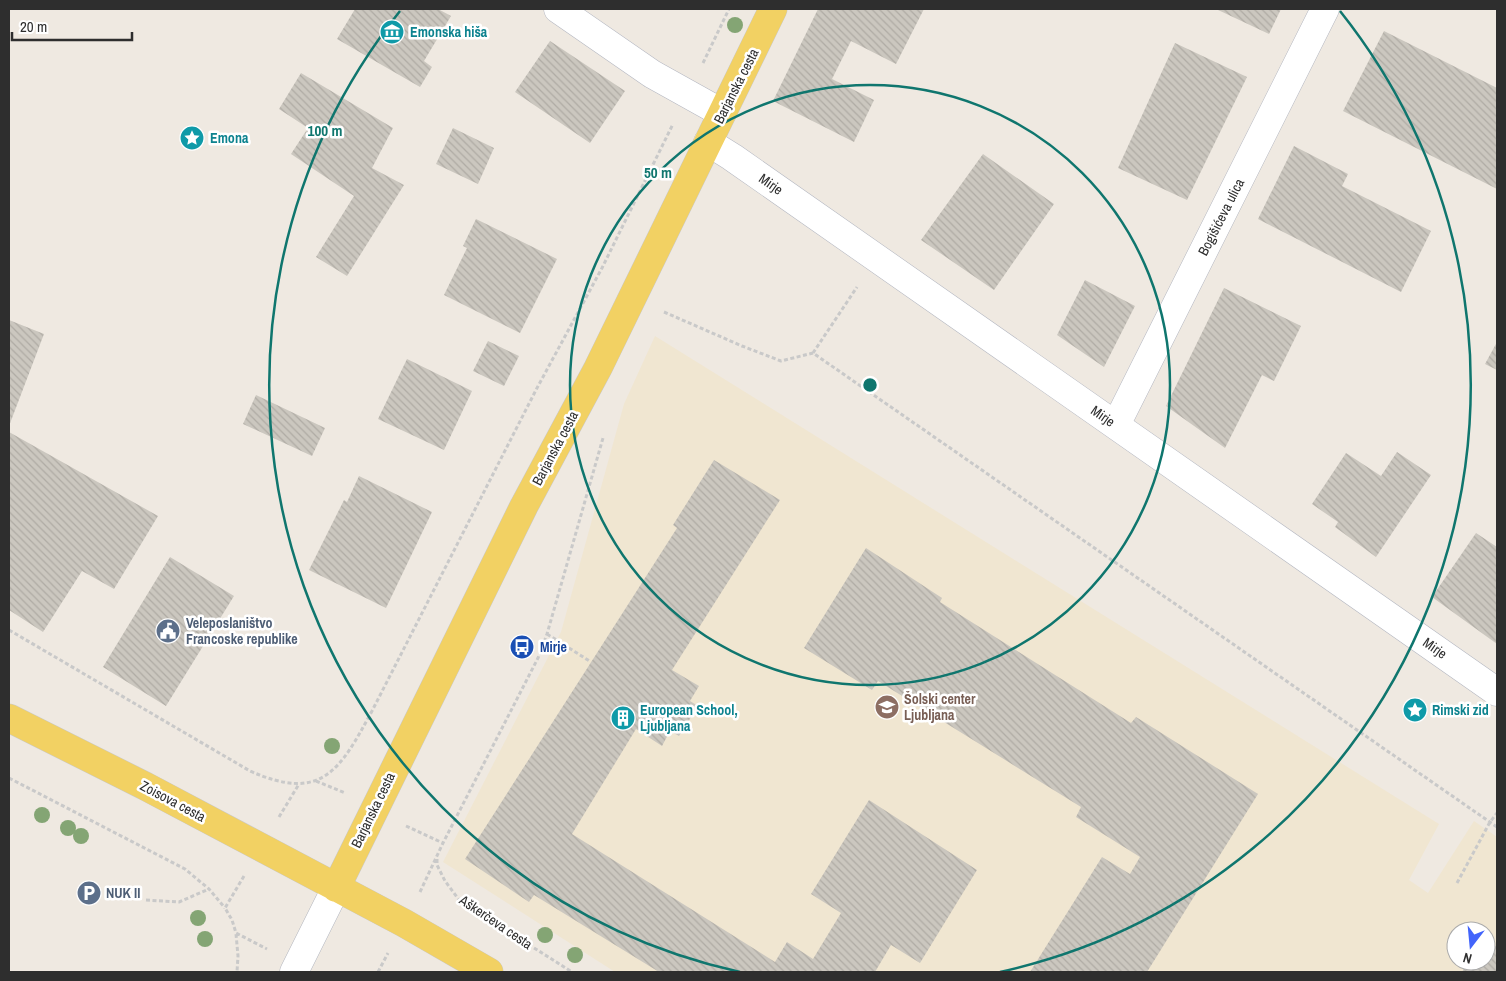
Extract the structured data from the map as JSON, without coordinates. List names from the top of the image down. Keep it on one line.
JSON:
{"streets":{"main road":["Barjanska cesta","Zoisova cesta"],"street":["Mirje","Bogišićeva ulica"],"path":["Aškerčeva cesta"]},"crossings":[["Barjanska cesta","Mirje"],["Barjanska cesta","Zoisova cesta"],["Mirje","Bogišićeva ulica"]],"places":{"museum":["Emonska hiša"],"place":["Emona","Rimski zid"],"public building":["Veleposlaništvo Francoske republike"],"bus stop":["Mirje"],"school or university":["Šolski center Ljubljana"],"building":["European School, Ljubljana"],"parking":["NUK II"]},"scale_bar":"20 m","north":"bottom","rings":["100 m","50 m"]}
